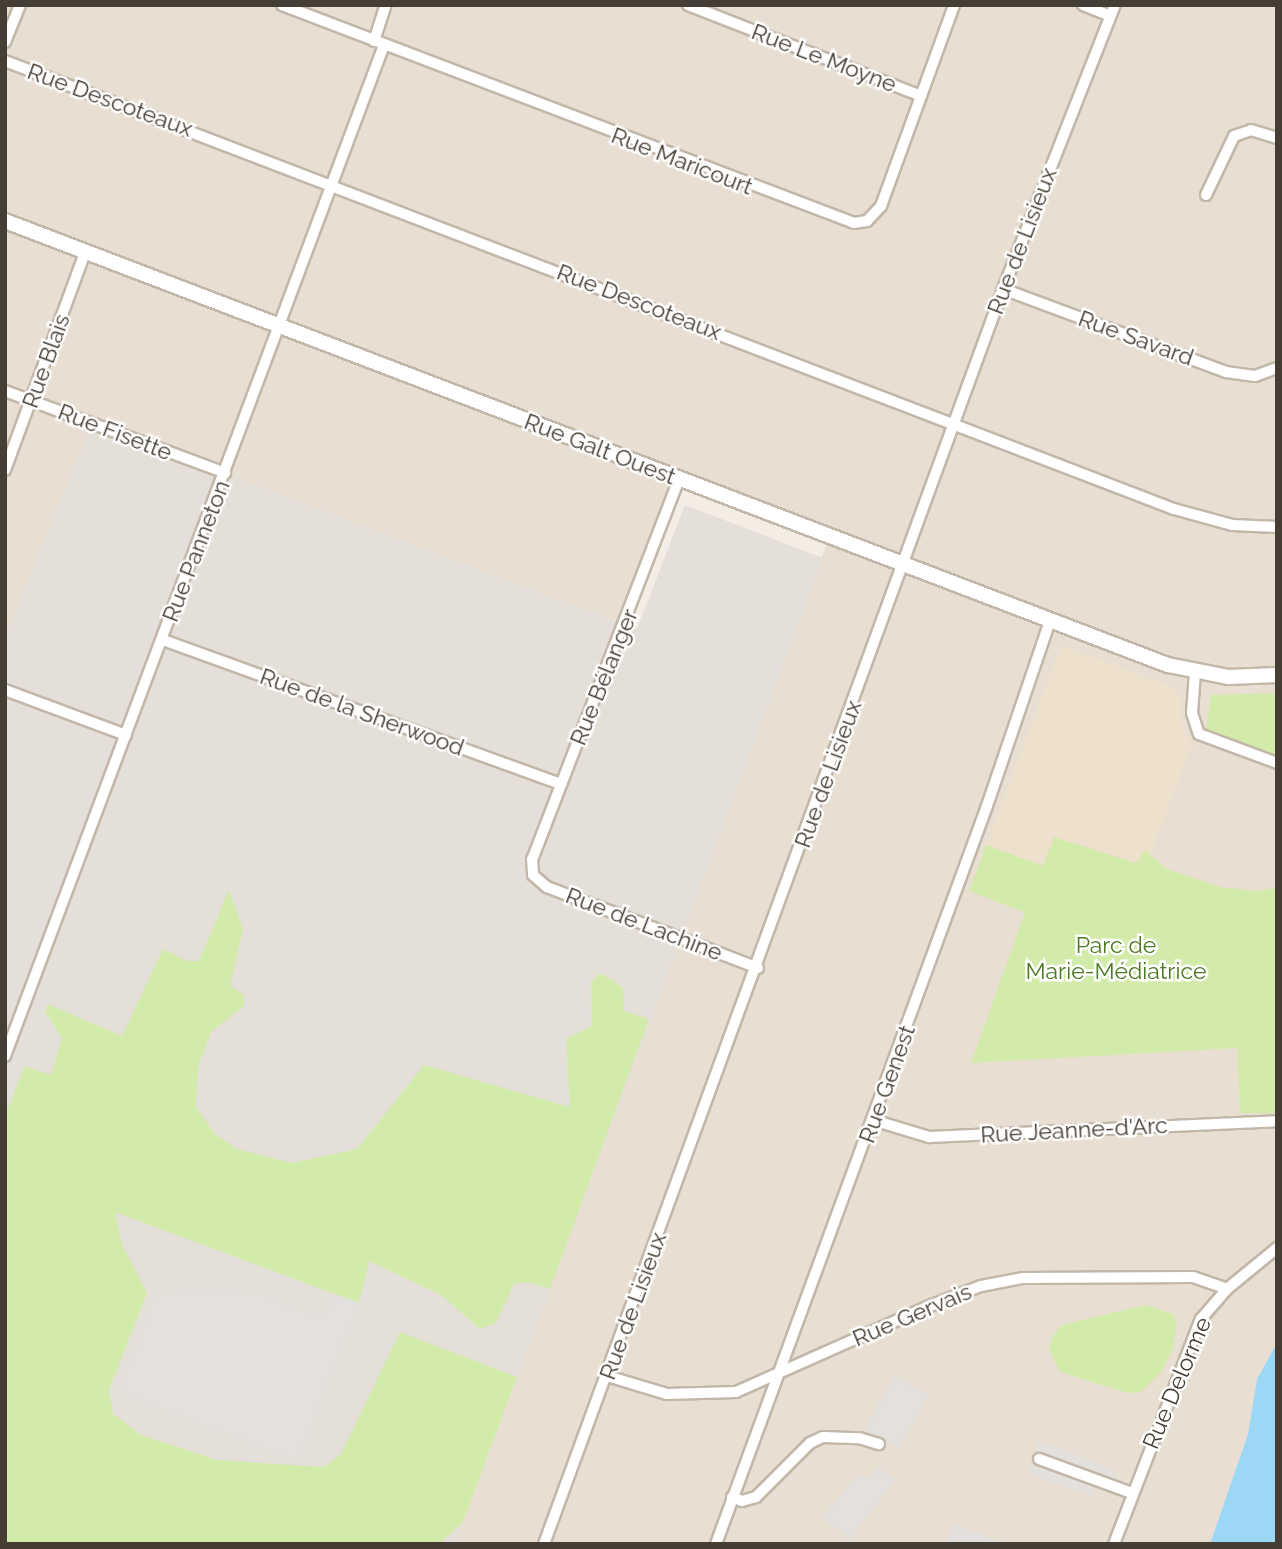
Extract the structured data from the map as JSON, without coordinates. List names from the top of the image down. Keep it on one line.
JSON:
{"streets":{"street":["Rue Le Moyne","Rue Descoteaux","Rue Maricourt","Rue de Lisieux","Rue Savard","Rue Blais","Rue Fisette","Rue Galt Ouest","Rue Panneton","Rue Bélanger","Rue de la Sherwood","Rue de Lachine","Rue Genest","Rue Jeanne-d'Arc","Rue Gervais","Rue Delorme"]},"crossings":[["Rue Le Moyne","Rue Maricourt"],["Rue Descoteaux","Rue de Lisieux"],["Rue Descoteaux","Rue Panneton"],["Rue Maricourt","Rue Panneton"],["Rue de Lisieux","Rue Savard"],["Rue de Lisieux","Rue Galt Ouest"],["Rue de Lisieux","Rue de Lachine"],["Rue de Lisieux","Rue Gervais"],["Rue Blais","Rue Fisette"],["Rue Blais","Rue Galt Ouest"],["Rue Fisette","Rue Panneton"],["Rue Galt Ouest","Rue Panneton"],["Rue Galt Ouest","Rue Bélanger"],["Rue Galt Ouest","Rue Genest"],["Rue Panneton","Rue de la Sherwood"],["Rue Bélanger","Rue de la Sherwood"],["Rue Bélanger","Rue de Lachine"],["Rue Genest","Rue Jeanne-d'Arc"],["Rue Genest","Rue Gervais"],["Rue Gervais","Rue Delorme"]],"parks":["Parc de Marie-Médiatrice"]}
